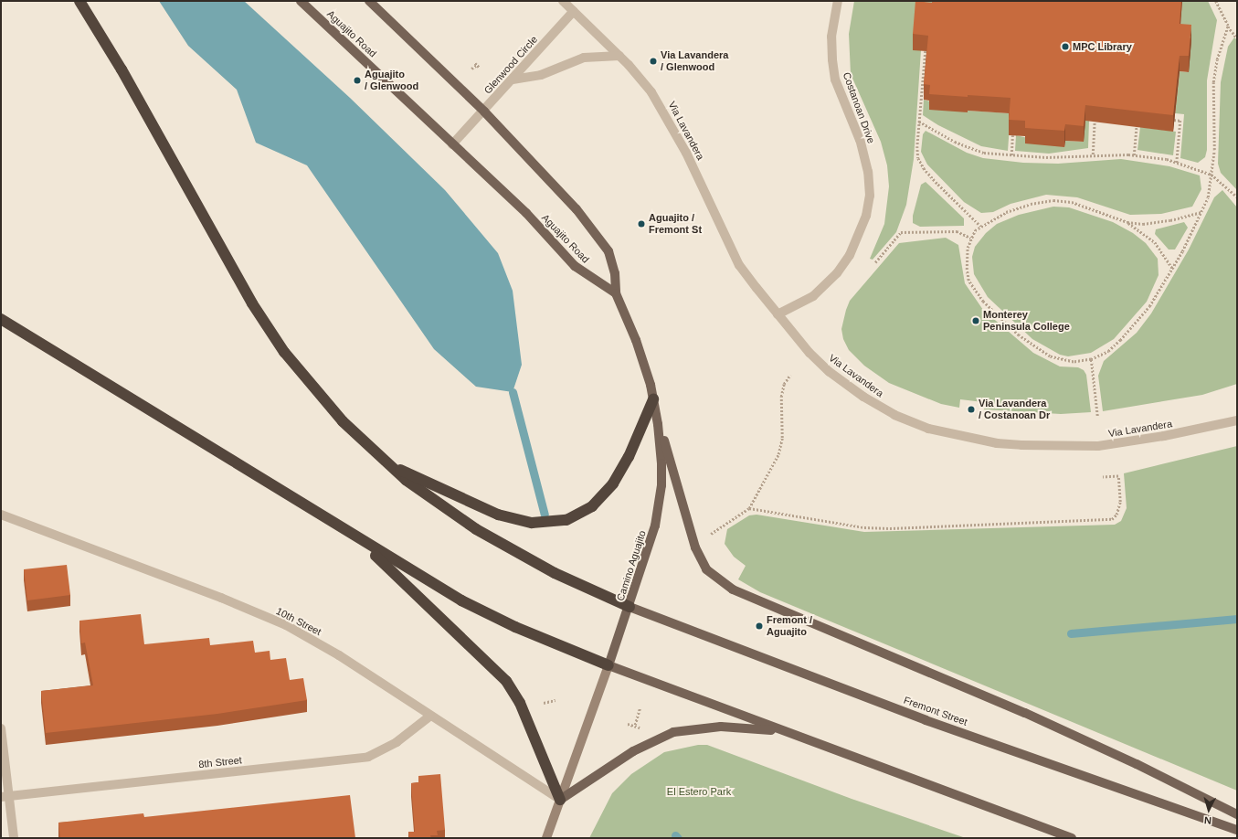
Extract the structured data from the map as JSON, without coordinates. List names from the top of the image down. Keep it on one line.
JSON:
{"streets":{"main road":["Aguajito Road","Camino Aguajito","Fremont Street"],"street":["Glenwood Circle","Costanoan Drive","Via Lavandera","10th Street","8th Street"]},"crossings":[["Aguajito Road","Glenwood Circle"],["Aguajito Road","Camino Aguajito"],["Glenwood Circle","Via Lavandera"],["Costanoan Drive","Via Lavandera"],["Camino Aguajito","10th Street"],["Camino Aguajito","Fremont Street"],["10th Street","8th Street"]],"parks":["El Estero Park"],"places":["MPC Library","Via Lavandera / Glenwood","Aguajito / Glenwood","Aguajito / Fremont St","Monterey Peninsula College","Via Lavandera / Costanoan Dr","Fremont / Aguajito"],"north":"bottom"}
